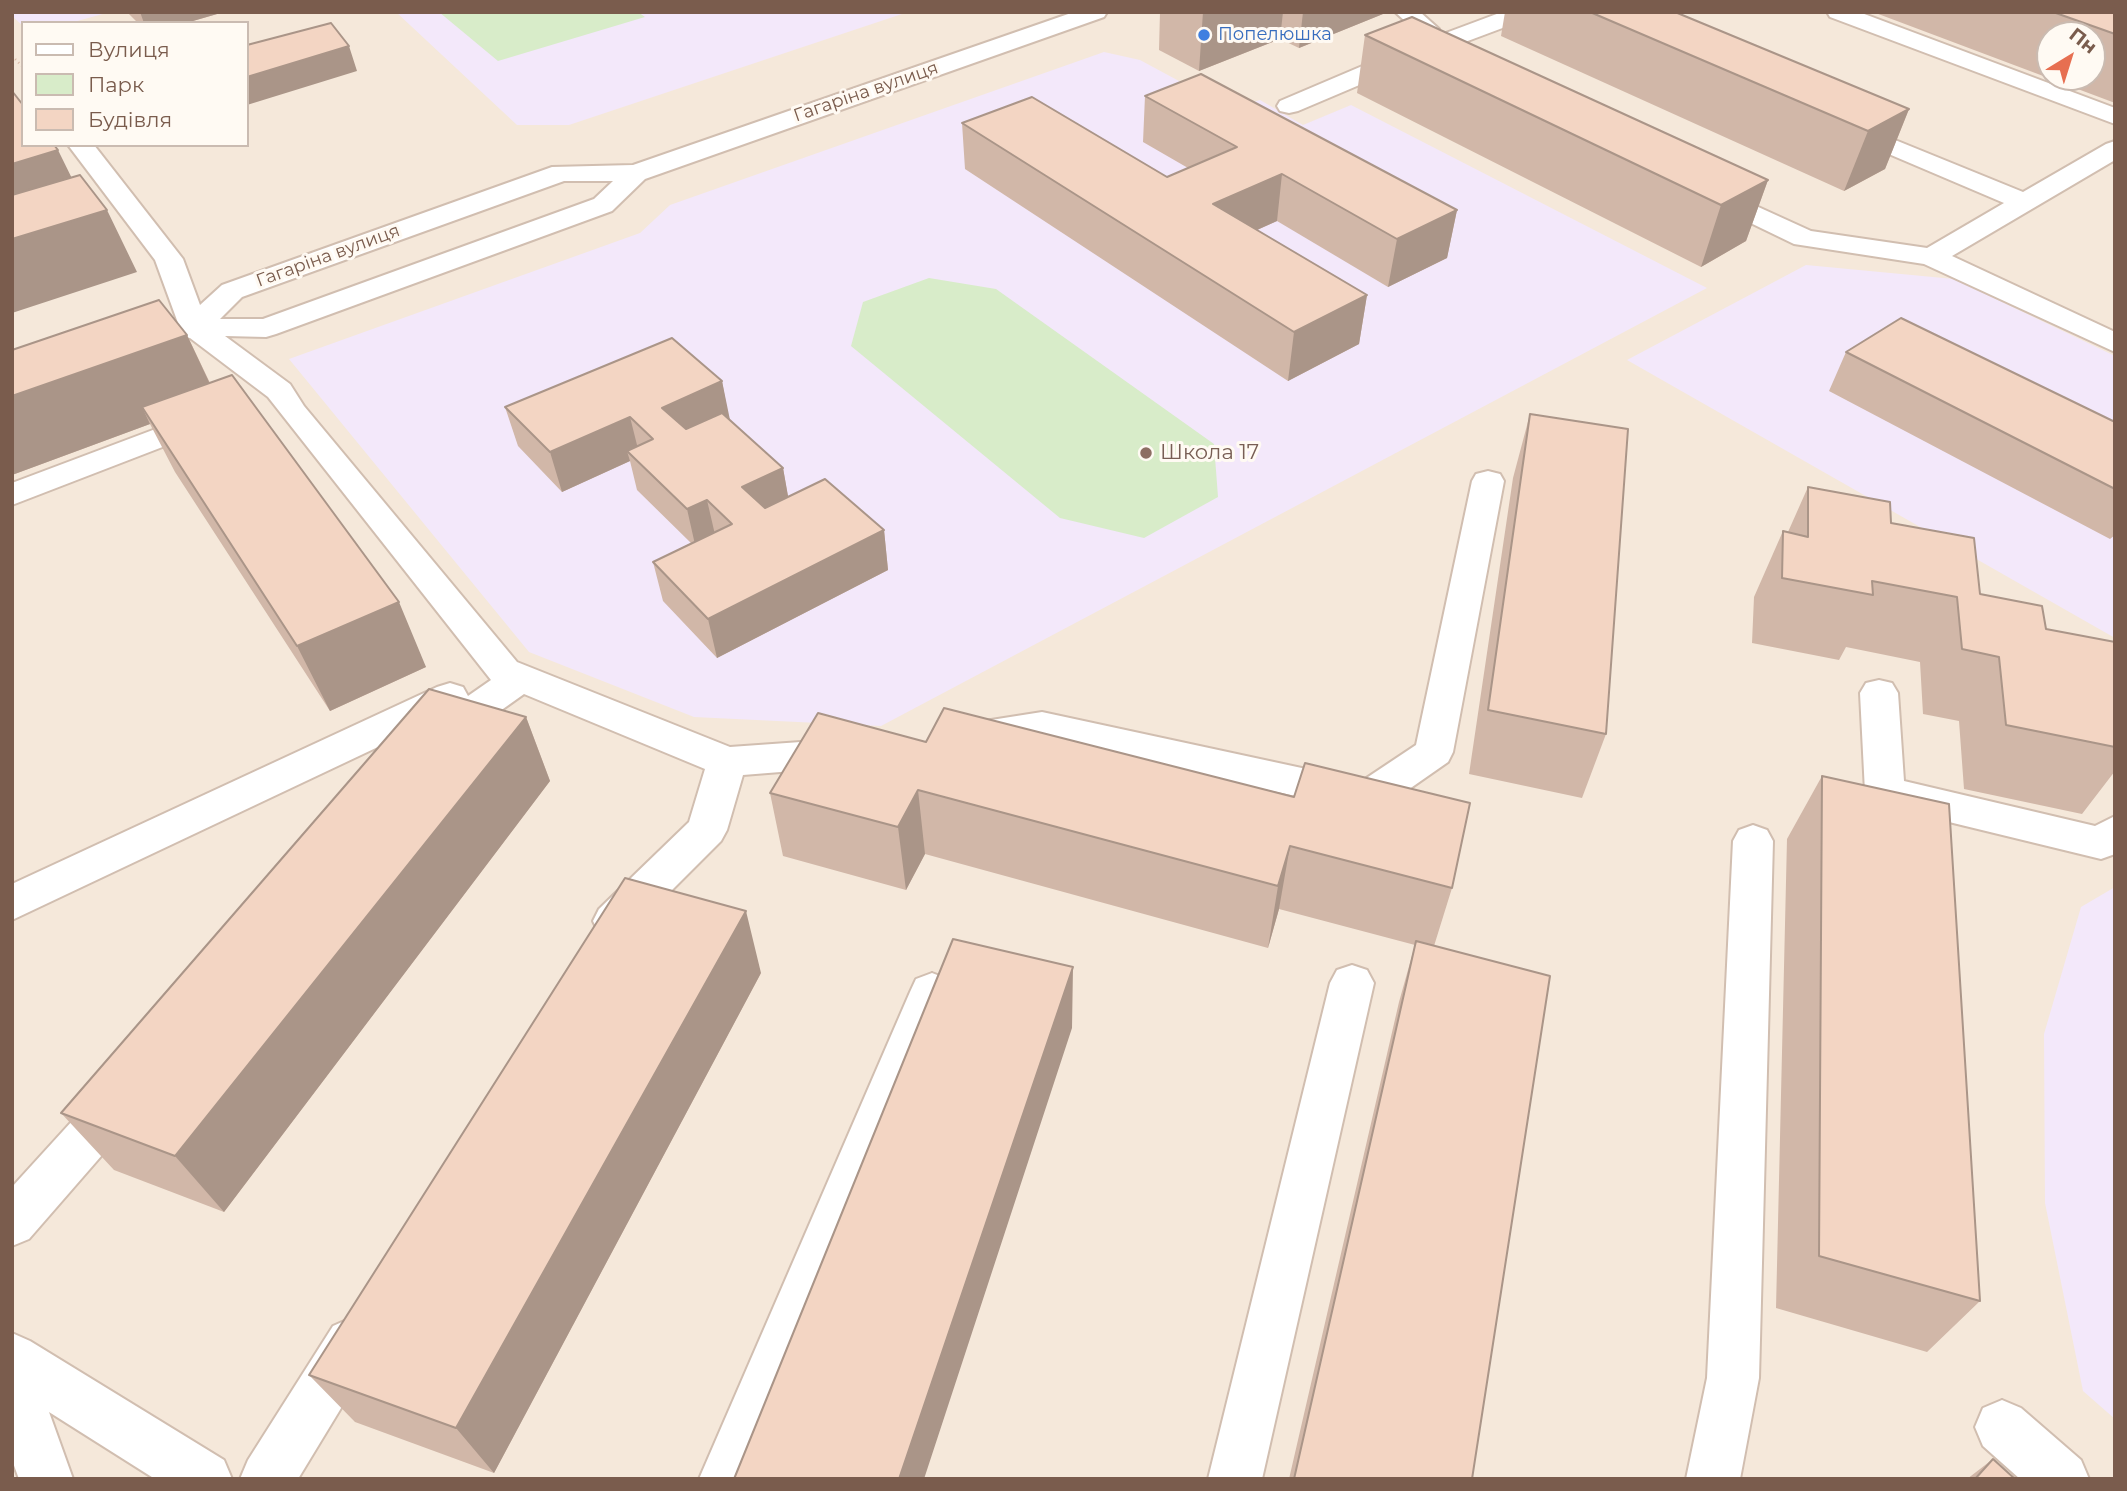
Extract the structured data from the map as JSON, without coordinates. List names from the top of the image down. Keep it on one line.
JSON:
{"streets":{"street":["Гагаріна вулиця"]},"places":["Попелюшка","Школа 17"],"legend":["Вулиця","Парк","Будівля"],"north":"top right"}
